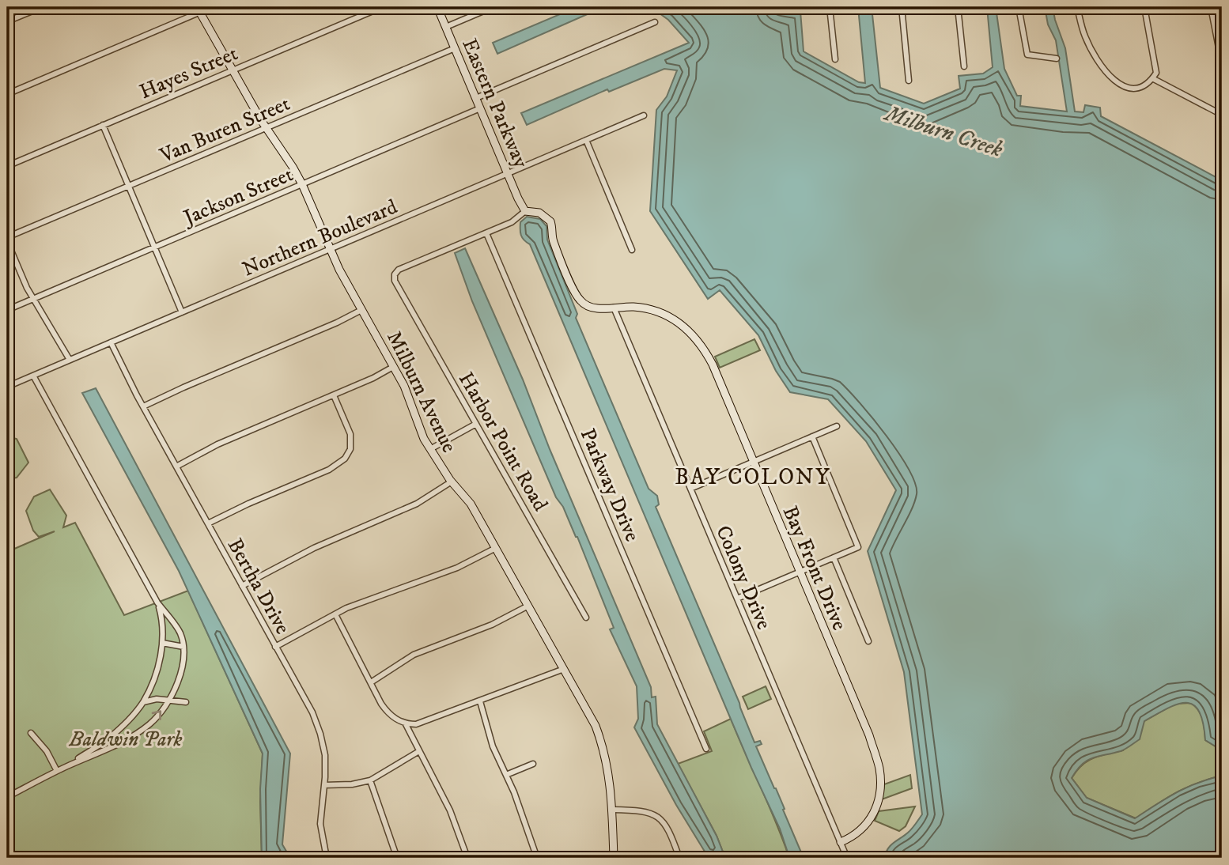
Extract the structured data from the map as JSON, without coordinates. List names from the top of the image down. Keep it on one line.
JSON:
{"streets":{"street":["Hayes Street","Eastern Parkway","Van Buren Street","Jackson Street","Northern Boulevard","Milburn Avenue","Harbor Point Road","Parkway Drive","Bay Front Drive","Colony Drive","Bertha Drive"]},"crossings":[["Hayes Street","Milburn Avenue"],["Eastern Parkway","Van Buren Street"],["Eastern Parkway","Jackson Street"],["Eastern Parkway","Northern Boulevard"],["Eastern Parkway","Bay Front Drive"],["Van Buren Street","Milburn Avenue"],["Jackson Street","Milburn Avenue"],["Northern Boulevard","Milburn Avenue"],["Northern Boulevard","Bertha Drive"],["Harbor Point Road","Parkway Drive"],["Bay Front Drive","Colony Drive"]],"districts":["BAY COLONY"],"water":["Milburn Creek"],"parks":["Baldwin Park"]}
